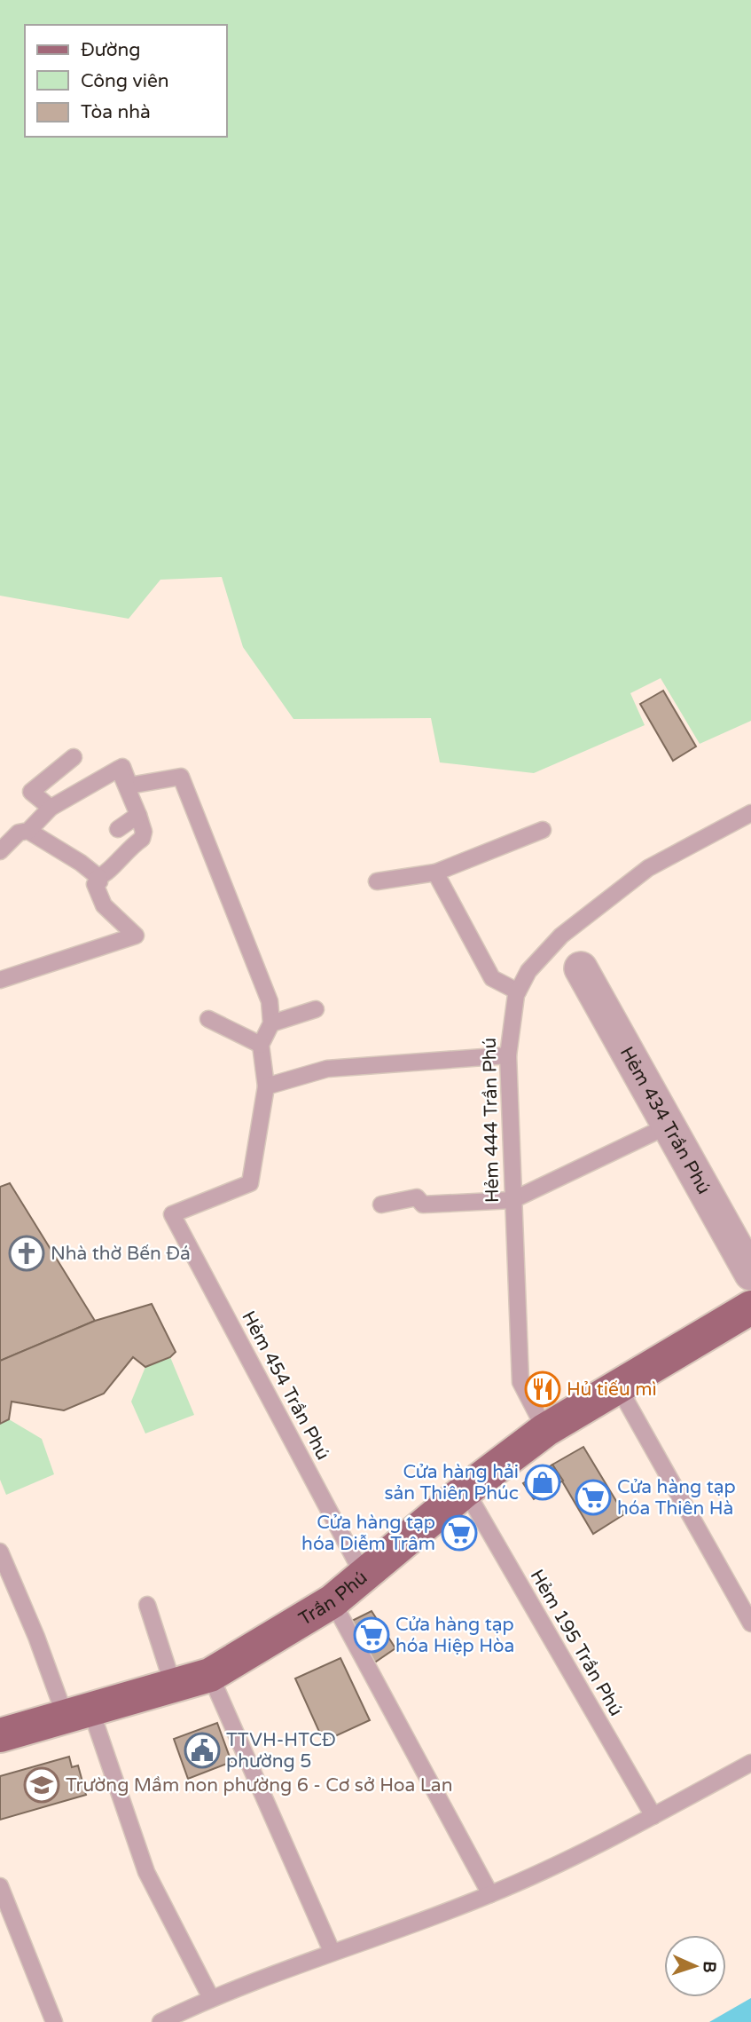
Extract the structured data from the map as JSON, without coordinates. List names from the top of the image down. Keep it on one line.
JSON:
{"streets":{"main road":["Trần Phú"],"street":["Hẻm 434 Trần Phú"],"lane":["Hẻm 444 Trần Phú","Hẻm 454 Trần Phú","Hẻm 195 Trần Phú"]},"crossings":[["Hẻm 444 Trần Phú","Trần Phú"],["Hẻm 454 Trần Phú","Trần Phú"],["Trần Phú","Hẻm 195 Trần Phú"]],"places":{"church":["Nhà thờ Bến Đá"],"restaurant":["Hủ tiếu mì"],"shop":["Cửa hàng hải sản Thiên Phúc"],"supermarket":["Cửa hàng tạp hóa Thiên Hà","Cửa hàng tạp hóa Diễm Trâm","Cửa hàng tạp hóa Hiệp Hòa"],"public building":["TTVH-HTCĐ phường 5"],"school or university":["Trường Mầm non phường 6 - Cơ sở Hoa Lan"]},"legend":["Đường","Công viên","Tòa nhà"],"north":"right"}
